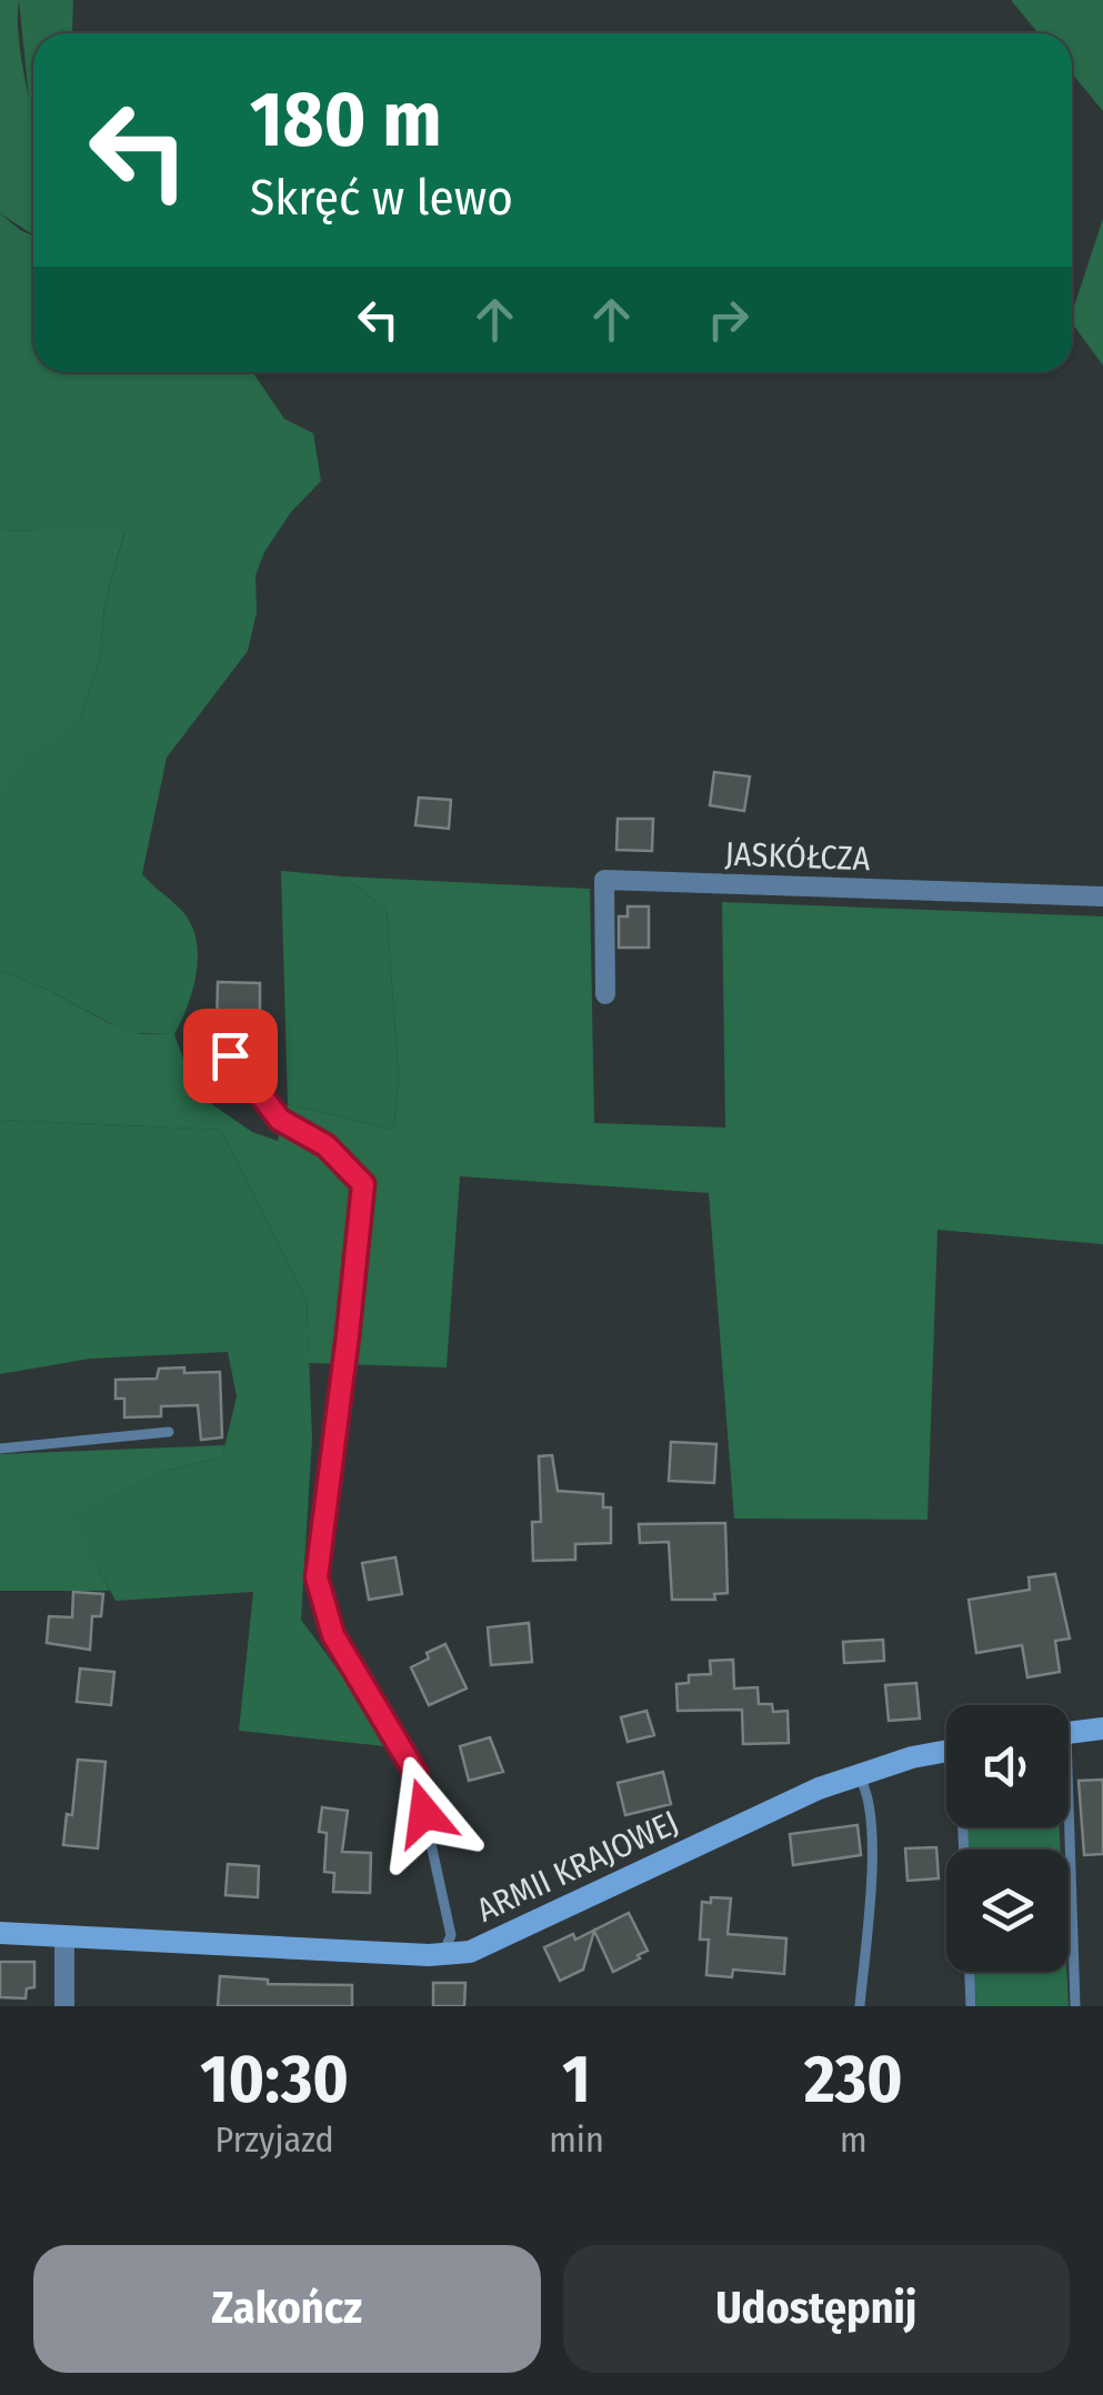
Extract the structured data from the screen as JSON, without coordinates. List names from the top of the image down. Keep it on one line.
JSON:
{"streets":{"street":["JASKÓŁCZA","ARMII KRAJOWEJ"]},"page":{"turn":["180 m","Skręć w lewo"],"eta":["10:30","Przyjazd","1","min","230","m"],"buttons":["Zakończ","Udostępnij"]}}
